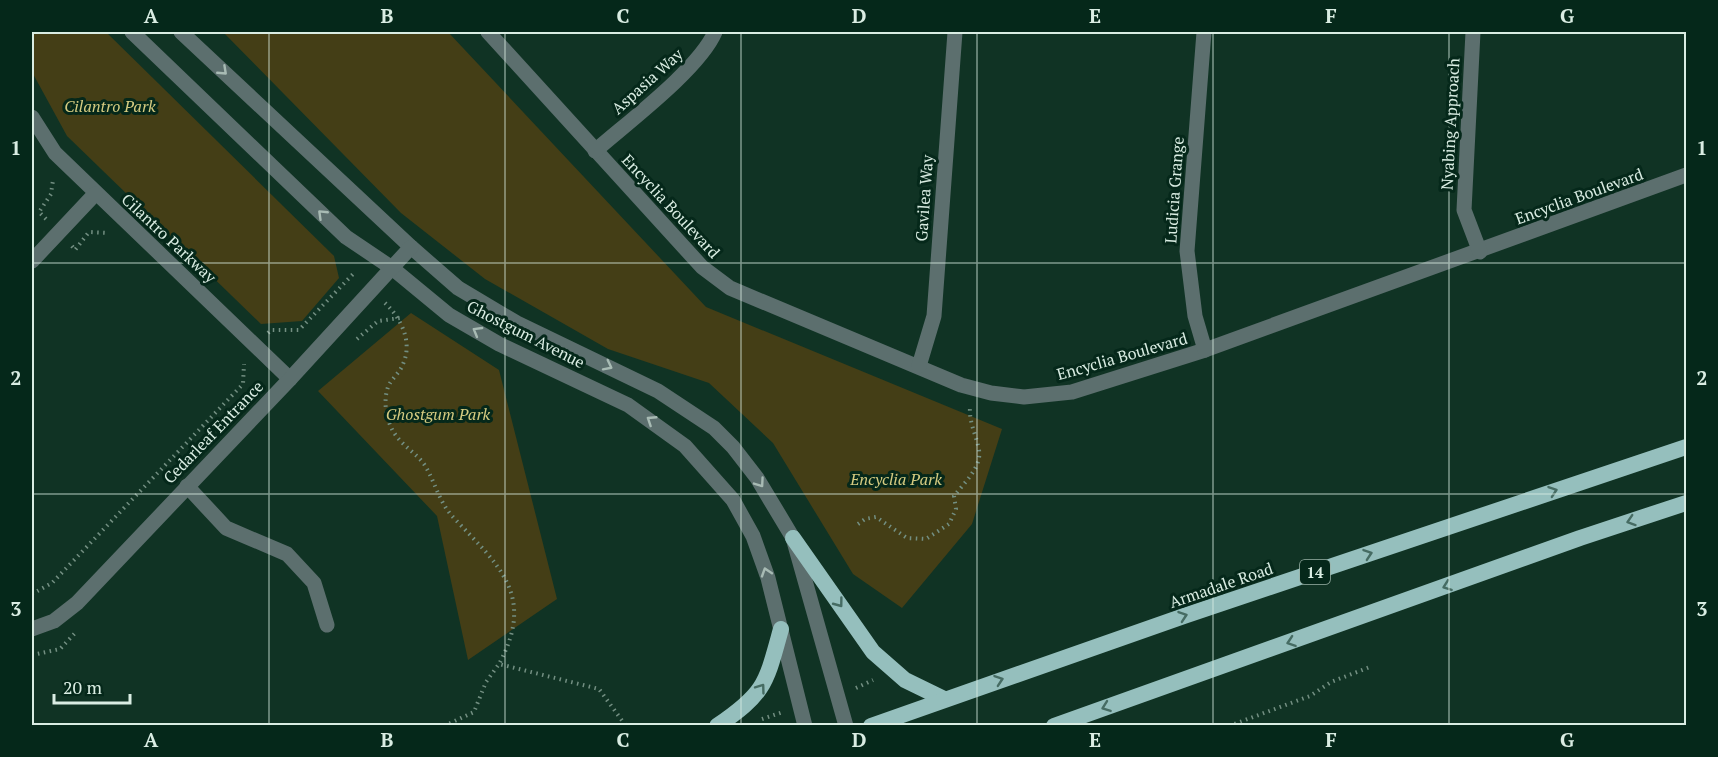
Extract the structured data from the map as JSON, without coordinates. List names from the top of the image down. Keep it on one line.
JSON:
{"streets":{"highway":["14","Armadale Road"],"street":["Aspasia Way","Nyabing Approach","Ludicia Grange","Encyclia Boulevard","Gavilea Way","Cilantro Parkway","Ghostgum Avenue","Cedarleaf Entrance"]},"crossings":[["Aspasia Way","Encyclia Boulevard"],["Nyabing Approach","Encyclia Boulevard"],["Ludicia Grange","Encyclia Boulevard"],["Encyclia Boulevard","Gavilea Way"],["Cilantro Parkway","Cedarleaf Entrance"],["Ghostgum Avenue","Cedarleaf Entrance"]],"parks":["Cilantro Park","Ghostgum Park","Encyclia Park"],"scale_bar":"20 m","grid":{"columns":["A","B","C","D","E","F","G"],"rows":["1","2","3"]}}
